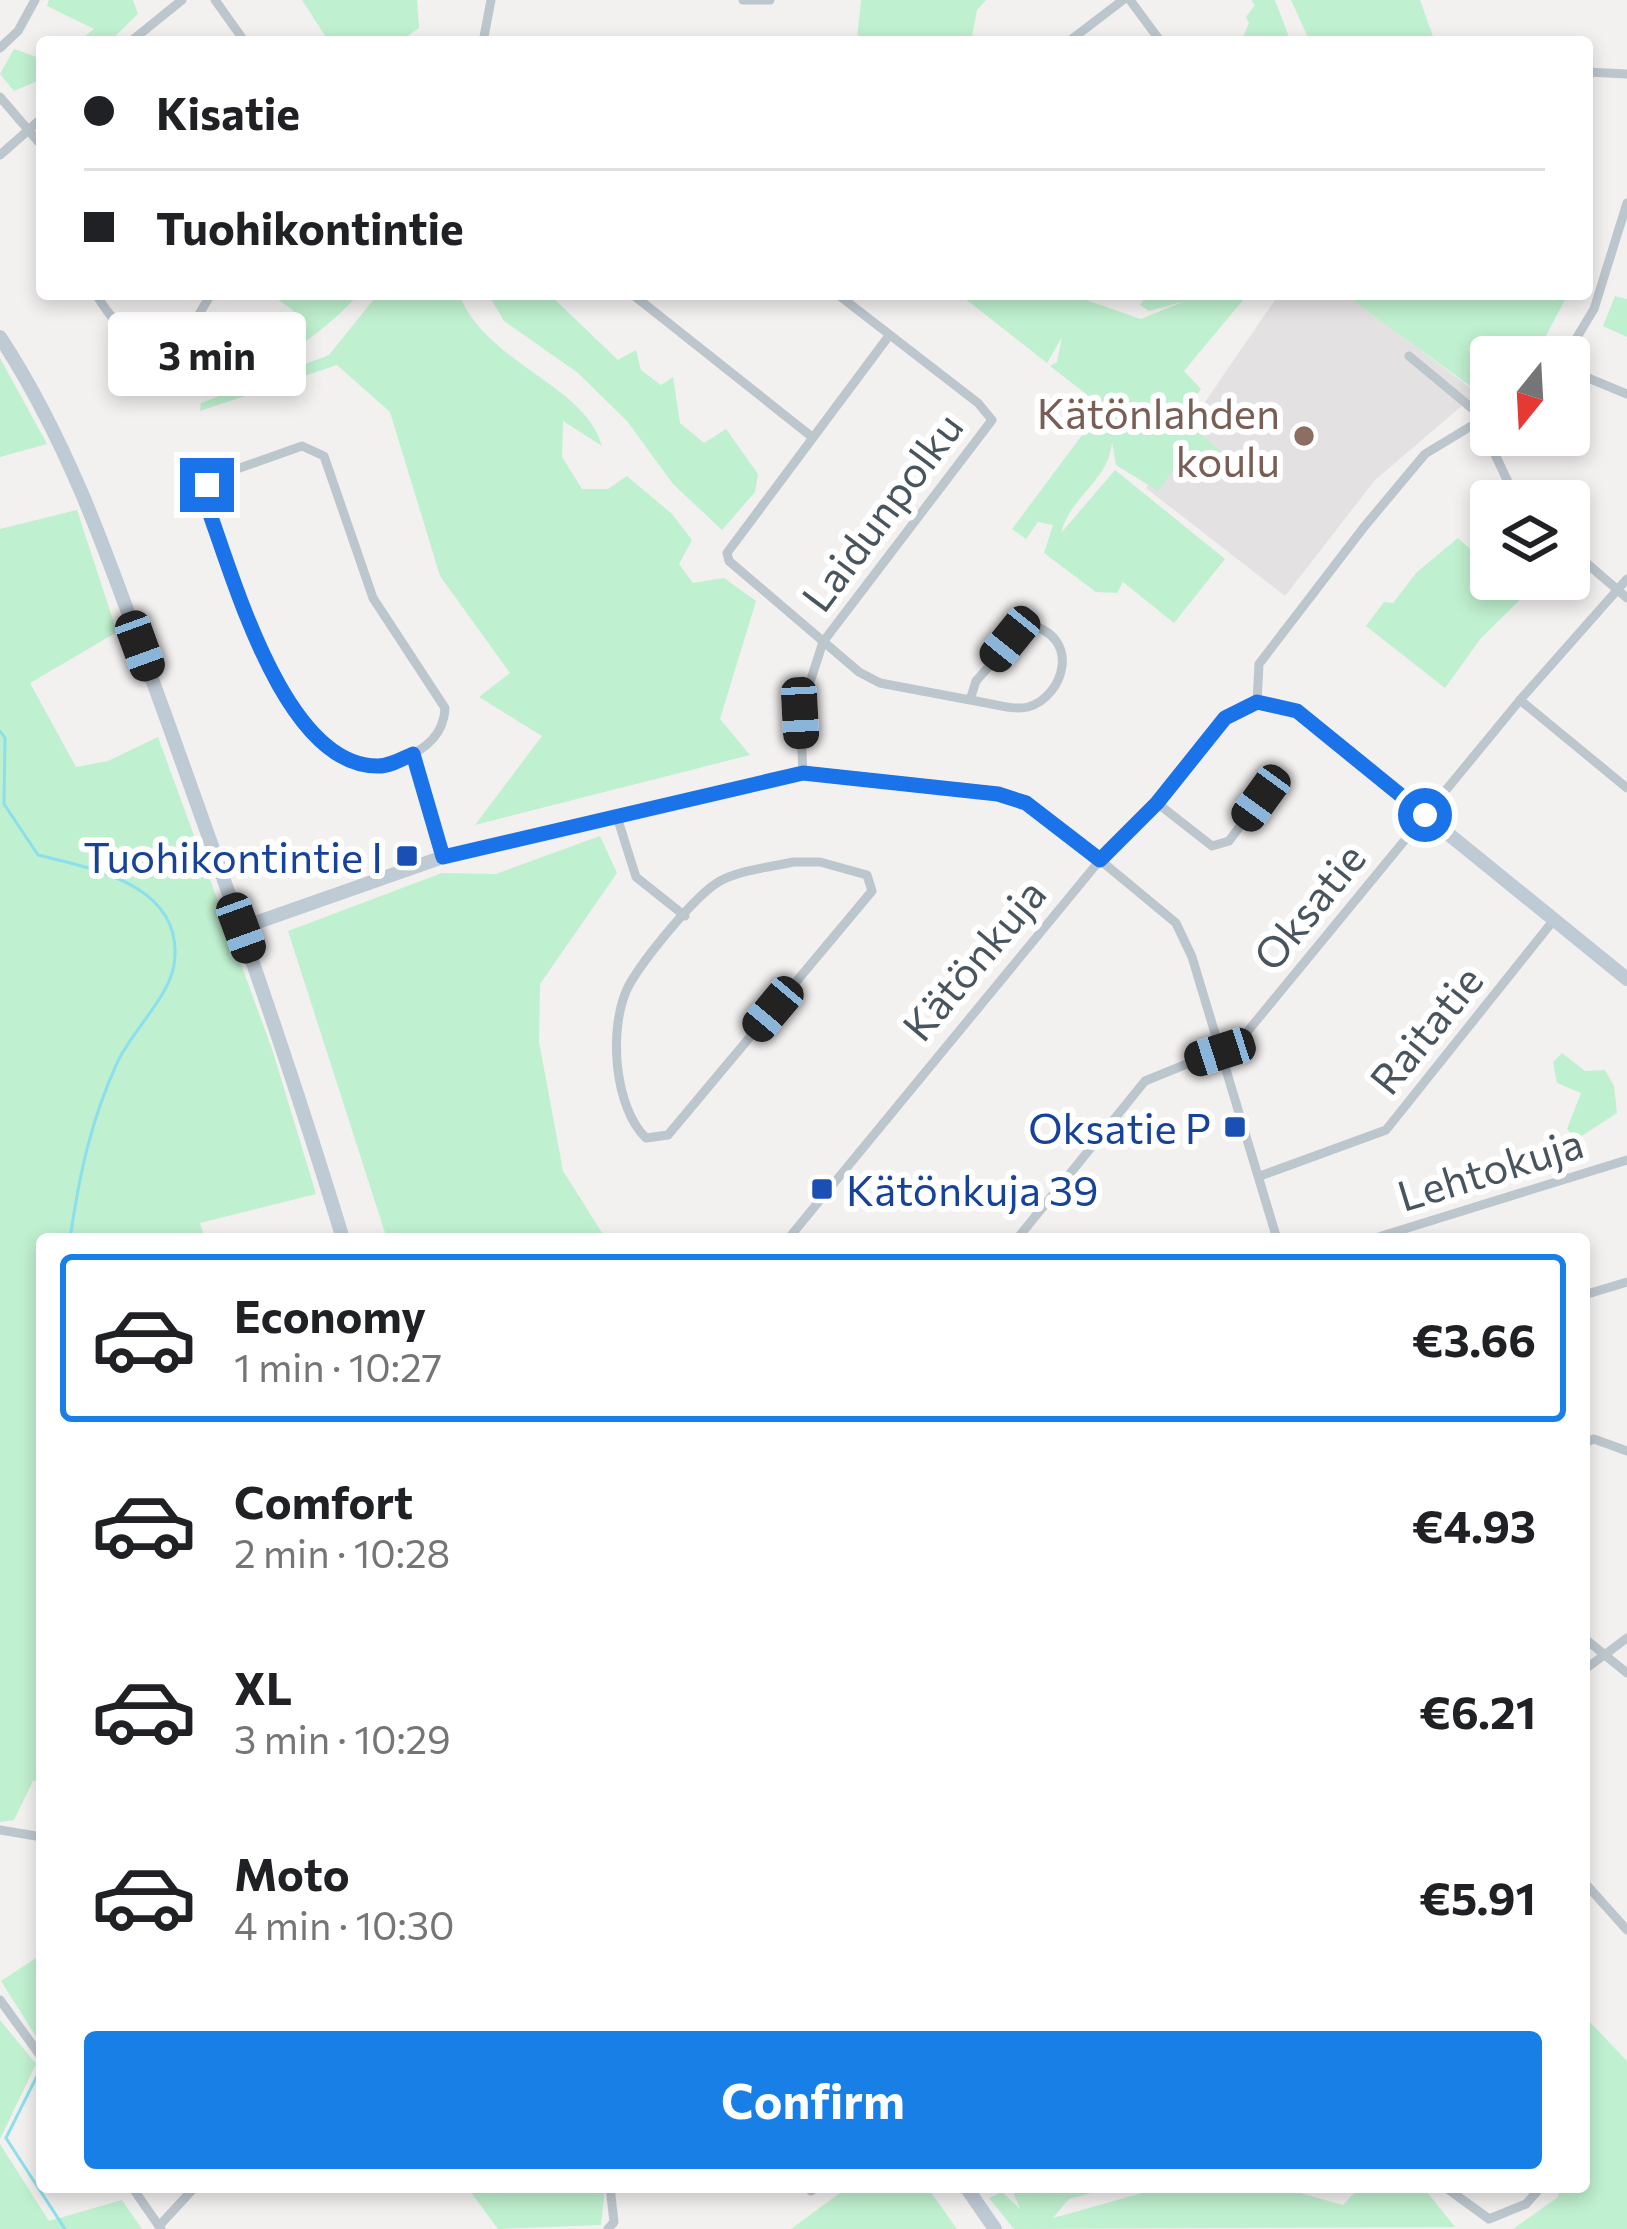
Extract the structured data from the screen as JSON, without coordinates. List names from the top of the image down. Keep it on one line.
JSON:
{"streets":{"street":["Laidunpolku","Oksatie","Kätönkuja","Raitatie","Lehtokuja"]},"places":{"other":["Kätönlahden koulu"],"transit":["Tuohikontintie I","Oksatie P","Kätönkuja 39"]},"north":"bottom","page":{"banner":["Kisatie","Tuohikontintie"],"bubble":"3 min","list":[{"name":"Economy","note":"1 min · 10:27","value":"€3.66"},{"name":"Comfort","note":"2 min · 10:28","value":"€4.93"},{"name":"XL","note":"3 min · 10:29","value":"€6.21"},{"name":"Moto","note":"4 min · 10:30","value":"€5.91"}],"buttons":"Confirm"}}
